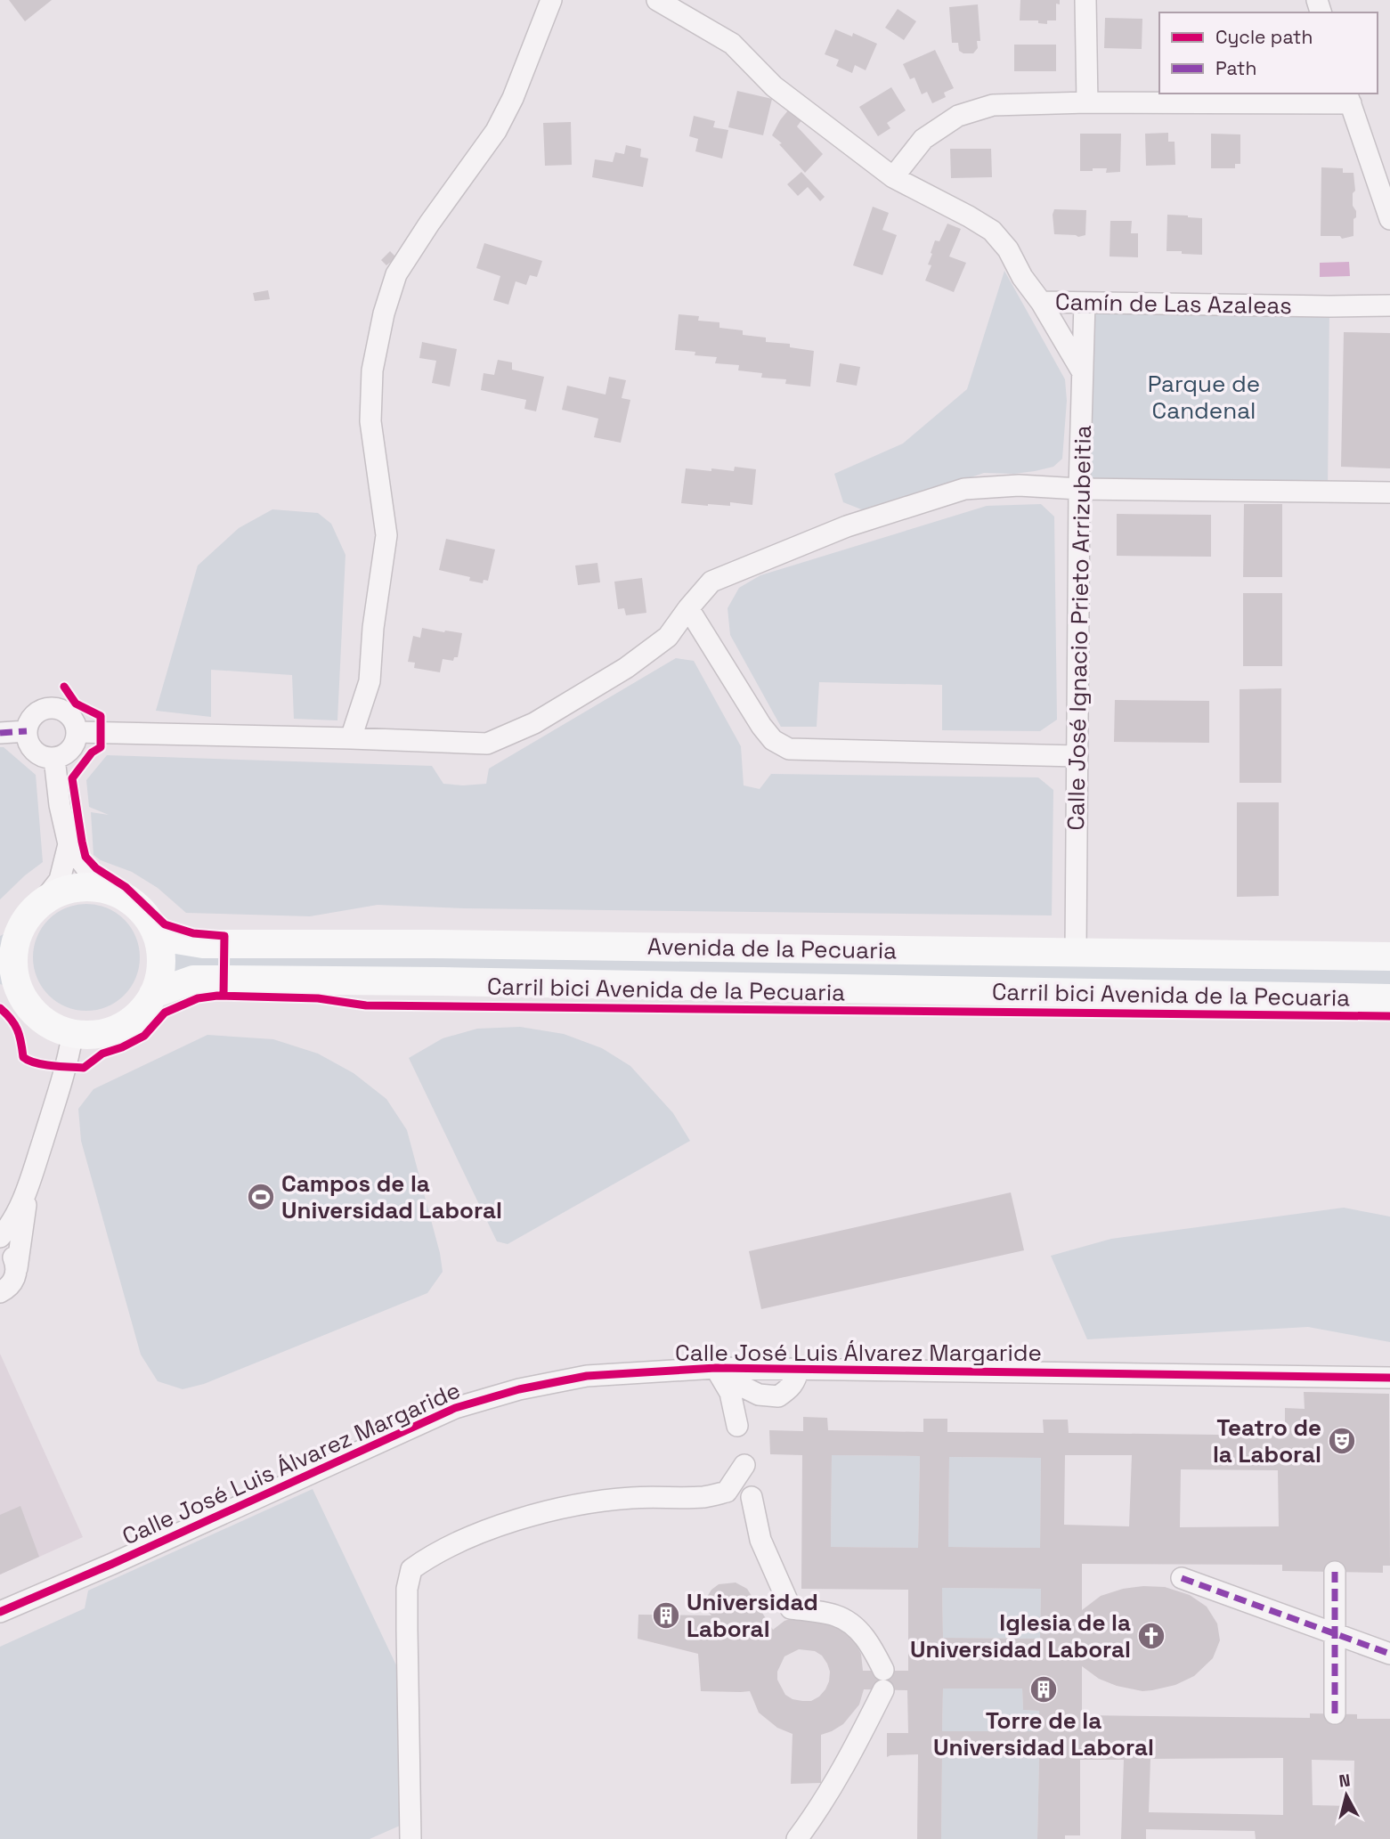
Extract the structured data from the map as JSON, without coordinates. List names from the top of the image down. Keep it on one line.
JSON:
{"streets":{"street":["Camín de Las Azaleas","Calle José Ignacio Prieto Arrizubeitia","Avenida de la Pecuaria","Calle José Luis Álvarez Margaride"],"cycle path":["Carril bici Avenida de la Pecuaria"]},"crossings":[["Camín de Las Azaleas","Calle José Ignacio Prieto Arrizubeitia"],["Calle José Ignacio Prieto Arrizubeitia","Avenida de la Pecuaria"]],"parks":["Parque de Candenal"],"places":{"sports":["Campos de la Universidad Laboral"],"theatre":["Teatro de la Laboral"],"building":["Universidad Laboral","Torre de la Universidad Laboral"],"church":["Iglesia de la Universidad Laboral"]},"legend":["Cycle path","Path"],"north":"top"}
